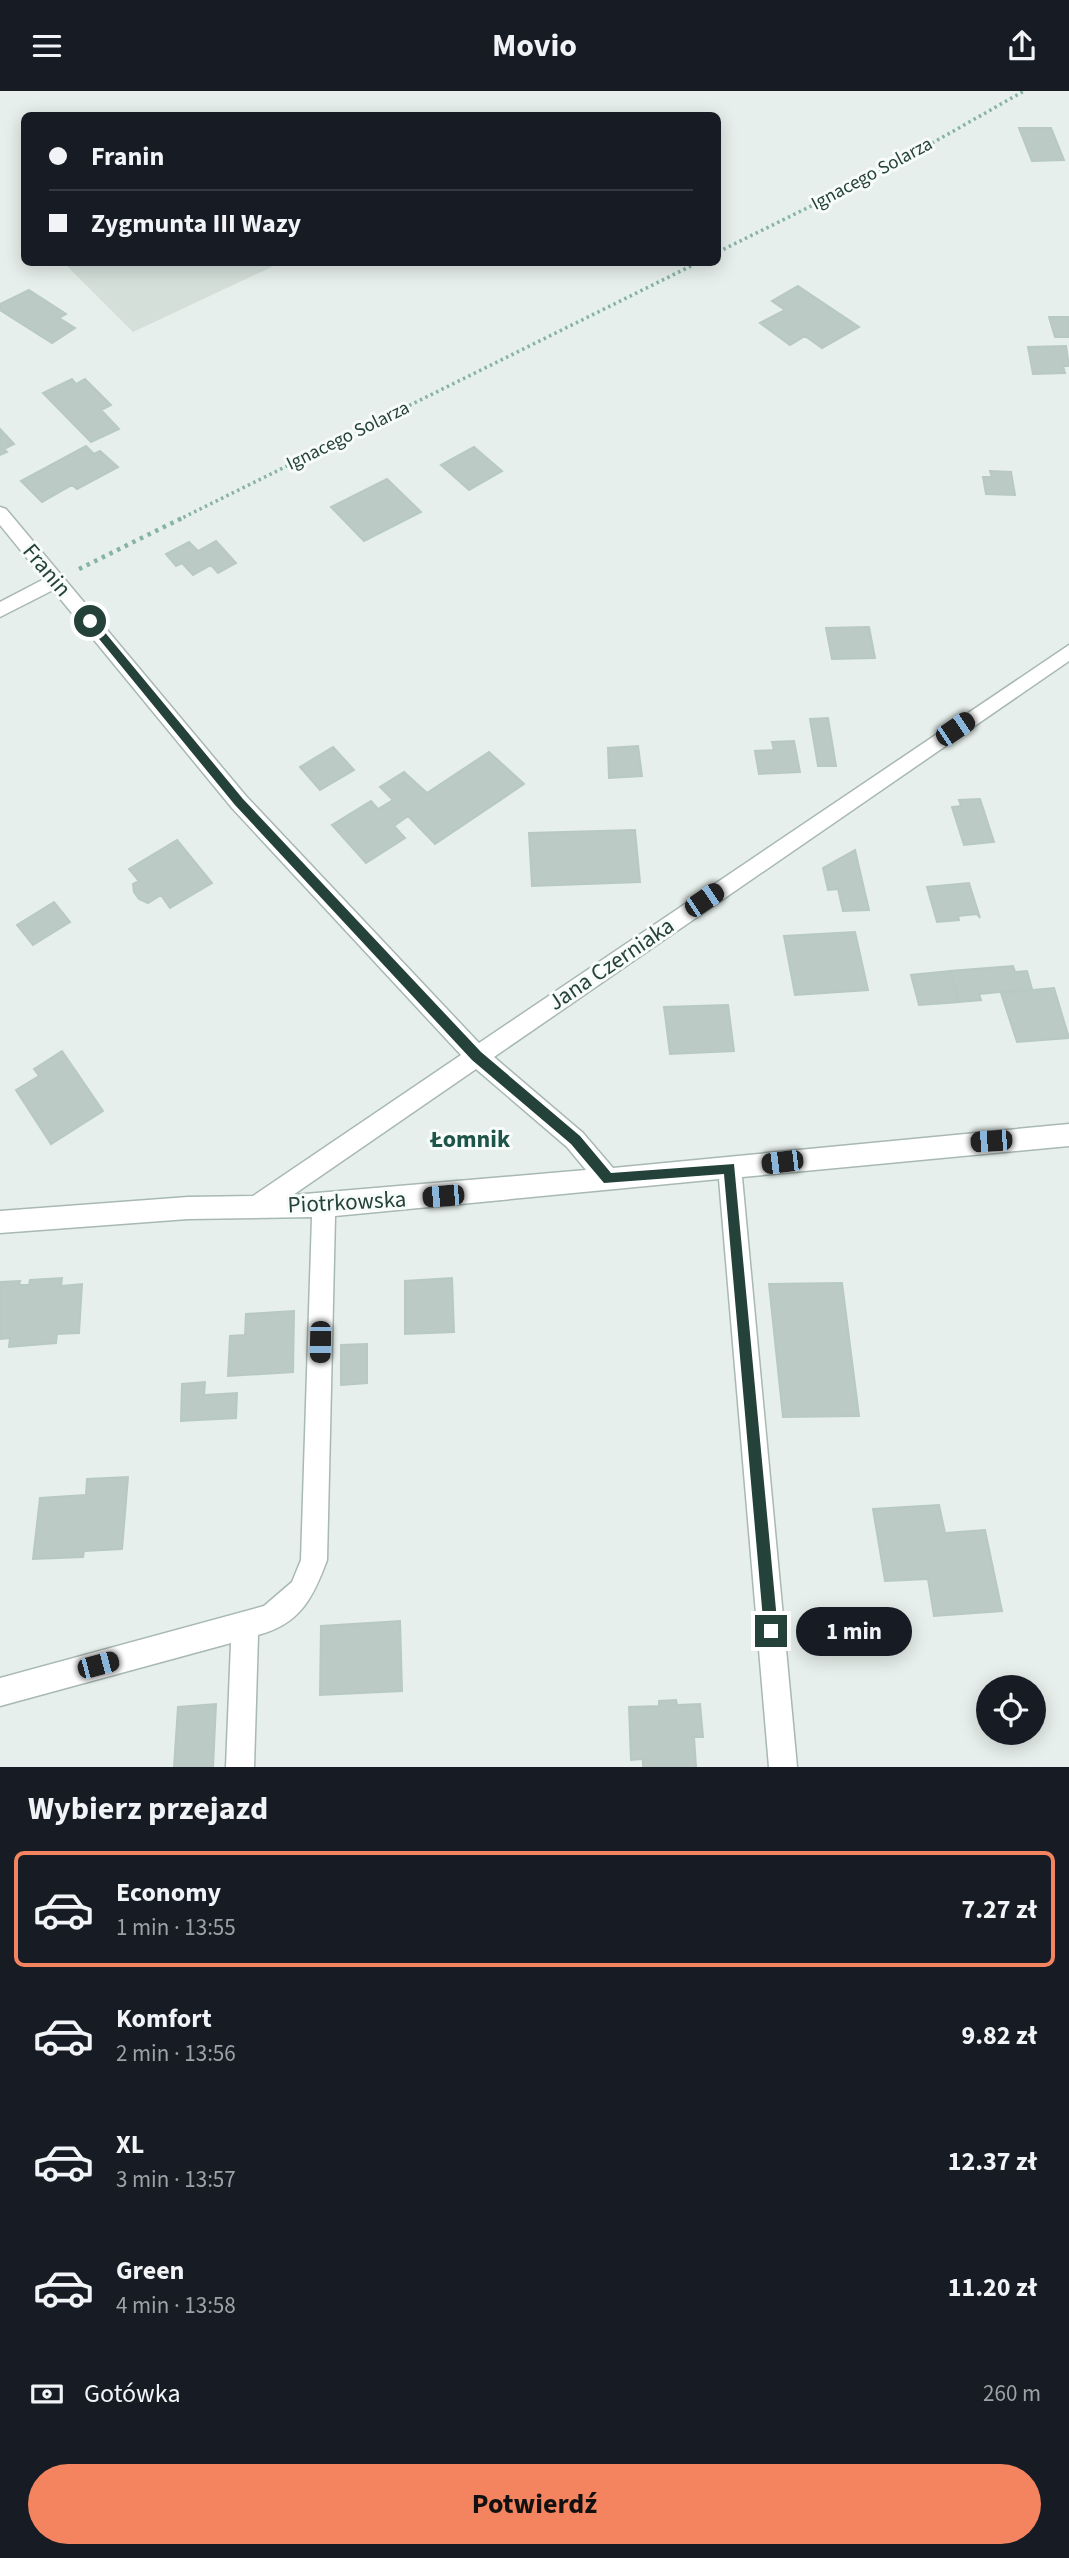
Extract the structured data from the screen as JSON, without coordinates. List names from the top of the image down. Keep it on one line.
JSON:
{"streets":{"street":["Franin","Jana Czerniaka","Piotrkowska"],"path":["Ignacego Solarza"]},"crossings":[["Ignacego Solarza","Franin"],["Franin","Jana Czerniaka"],["Franin","Piotrkowska"],["Jana Czerniaka","Piotrkowska"]],"districts":["Łomnik"],"page":{"header":"Movio","banner":["Franin","Zygmunta III Wazy"],"bubble":"1 min","heading":"Wybierz przejazd","list":[{"name":"Economy","note":"1 min · 13:55","value":"7.27 zł"},{"name":"Komfort","note":"2 min · 13:56","value":"9.82 zł"},{"name":"XL","note":"3 min · 13:57","value":"12.37 zł"},{"name":"Green","note":"4 min · 13:58","value":"11.20 zł"}],"pay":["Gotówka","260 m"],"buttons":"Potwierdź"}}
